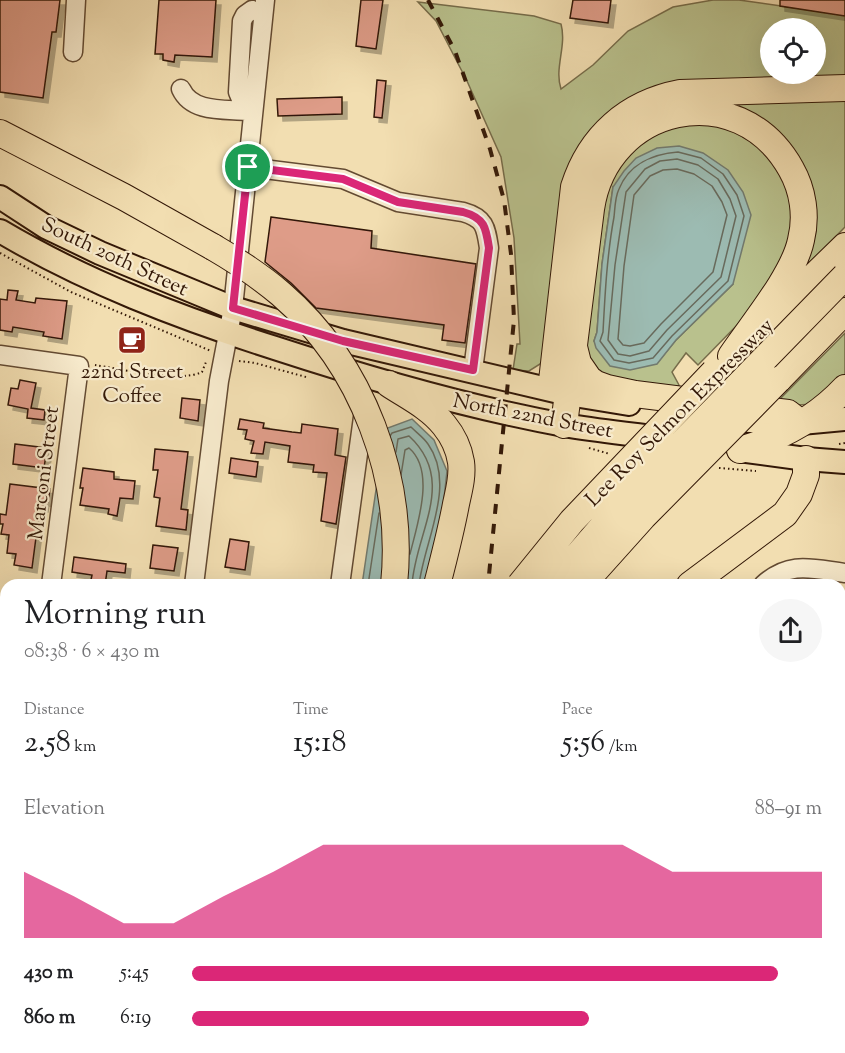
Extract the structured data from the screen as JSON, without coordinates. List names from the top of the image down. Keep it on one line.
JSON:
{"streets":{"highway":["Lee Roy Selmon Expressway"],"main road":["South 20th Street","North 22nd Street"],"street":["Marconi Street"]},"crossings":[["South 20th Street","North 22nd Street"]],"places":{"cafe":["22nd Street Coffee"]},"page":{"heading":["Morning run","08:38 · 6 × 430 m"],"stats":[["Distance","2.58 km"],["Time","15:18"],["Pace","5:56 /km"]],"chart":["Elevation","88–91 m"],"list":[{"name":"430 m","note":"5:45"},{"name":"860 m","note":"6:19"}]}}
